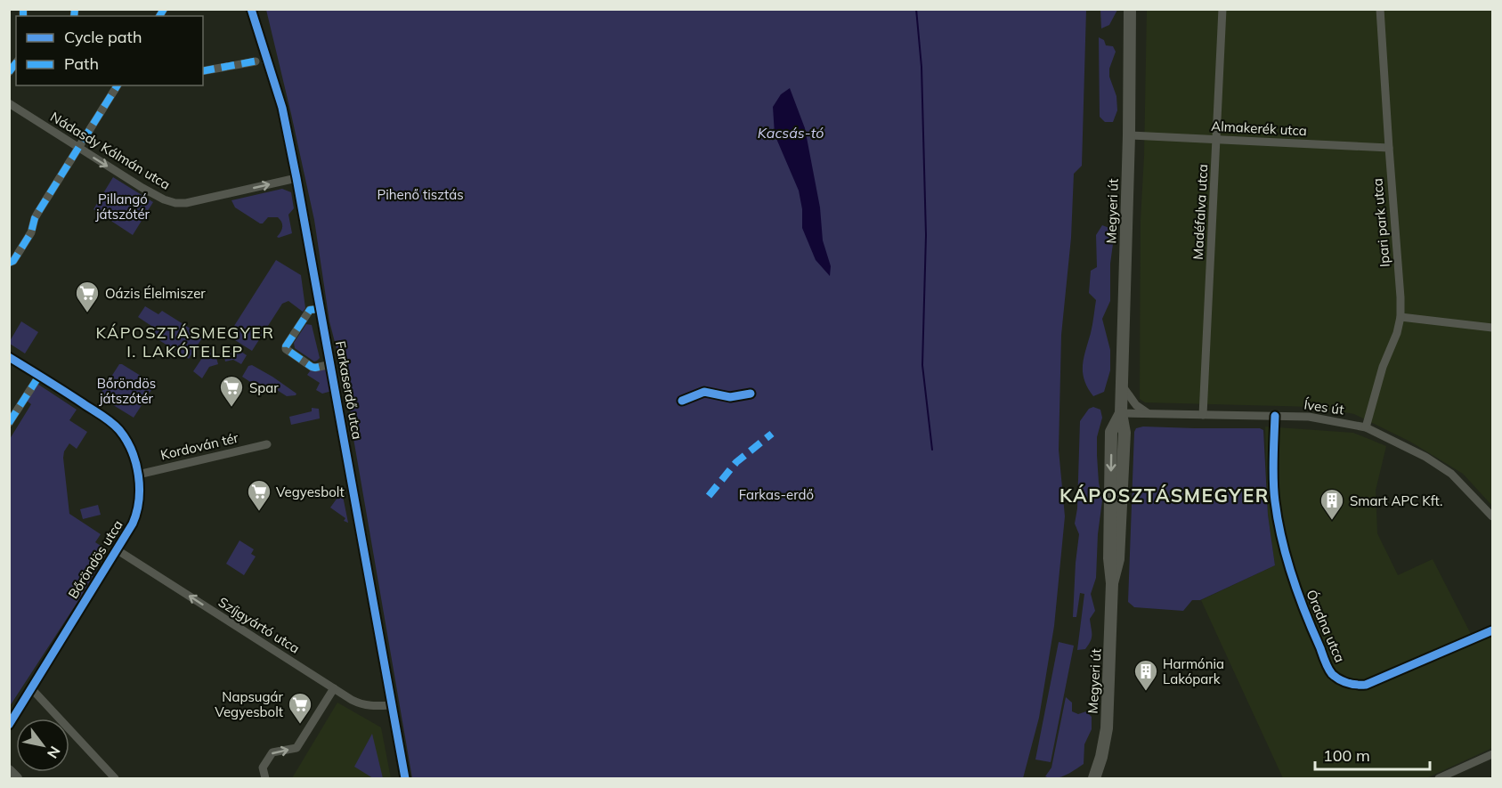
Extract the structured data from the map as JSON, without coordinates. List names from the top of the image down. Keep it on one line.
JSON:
{"streets":{"main road":["Megyeri út"],"street":["Almakerék utca","Nádasdy Kálmán utca","Madéfalva utca","Ipari park utca","Farkaserdő utca","Íves út","Kordován tér","Bőröndös utca","Szíjgyártó utca","Óradna utca"]},"crossings":[["Almakerék utca","Megyeri út"],["Almakerék utca","Madéfalva utca"],["Almakerék utca","Ipari park utca"],["Nádasdy Kálmán utca","Farkaserdő utca"],["Megyeri út","Íves út"],["Madéfalva utca","Íves út"],["Ipari park utca","Íves út"],["Farkaserdő utca","Szíjgyártó utca"],["Íves út","Óradna utca"],["Kordován tér","Bőröndös utca"],["Bőröndös utca","Szíjgyártó utca"]],"one_way":["Nádasdy Kálmán utca","Szíjgyártó utca"],"districts":["KÁPOSZTÁSMEGYER I. LAKÓTELEP","KÁPOSZTÁSMEGYER"],"water":["Kacsás-tó"],"parks":["Pihenő tisztás","Pillangó játszótér","Bőröndös játszótér","Farkas-erdő"],"places":{"supermarket":["Oázis Élelmiszer","Spar","Vegyesbolt","Napsugár Vegyesbolt"],"building":["Smart APC Kft.","Harmónia Lakópark"]},"legend":["Cycle path","Path"],"scale_bar":"100 m","north":"bottom right"}
